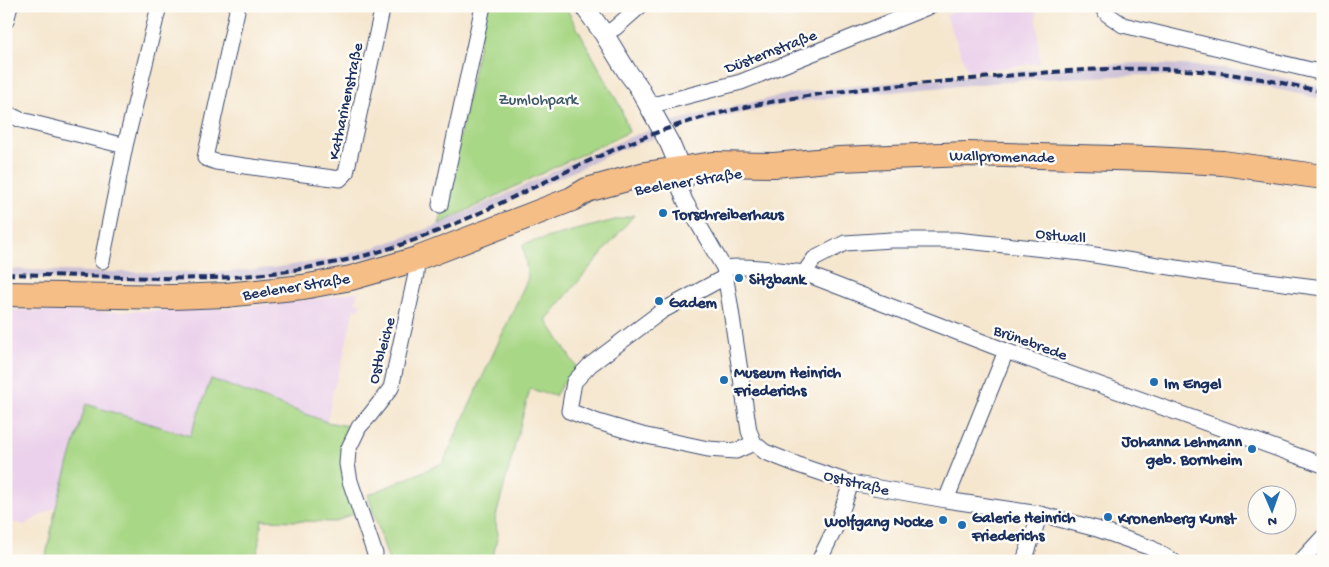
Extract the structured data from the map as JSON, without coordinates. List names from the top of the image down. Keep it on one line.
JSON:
{"streets":{"main road":["Wallpromenade","Beelener Straße"],"street":["Düsternstraße","Katharinenstraße","Ostwall","Brünebrede","Ostbleiche","Oststraße"]},"crossings":[["Wallpromenade","Beelener Straße"],["Beelener Straße","Ostbleiche"],["Ostwall","Brünebrede"]],"parks":["Zumlohpark"],"places":["Torschreiberhaus","Sitzbank","Gadem","Museum Heinrich Friederichs","Im Engel","Johanna Lehmann geb. Bornheim","Kronenberg Kunst","Wolfgang Nocke","Galerie Heinrich Friederichs"],"north":"bottom"}
